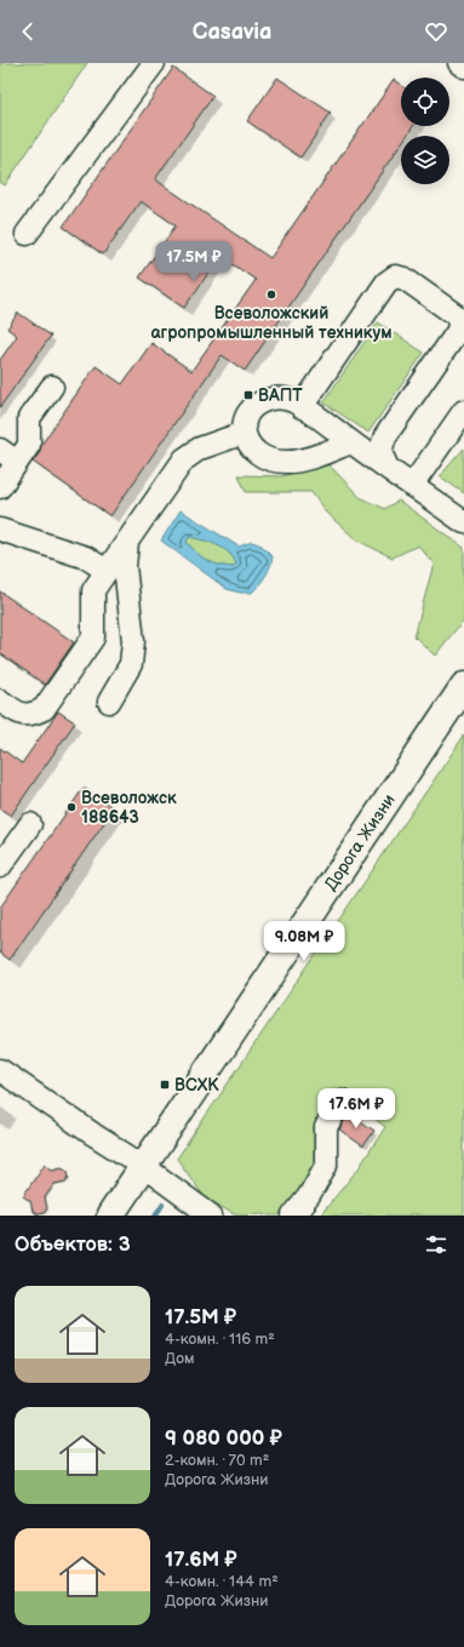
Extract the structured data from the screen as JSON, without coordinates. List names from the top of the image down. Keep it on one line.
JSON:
{"streets":{"main road":["Дорога Жизни"]},"places":{"other":["Всеволожский агропромышленный техникум","Всеволожск 188643"],"transit":["ВАПТ","ВСХК"]},"page":{"header":"Casavia","price":["17.5M ₽","9.08M ₽","17.6M ₽"],"heading":"Объектов: 3","list":[{"name":"17.5M ₽","note":"4-комн. · 116 m² · Дом"},{"name":"9 080 000 ₽","note":"2-комн. · 70 m² · Дорога Жизни"},{"name":"17.6M ₽","note":"4-комн. · 144 m² · Дорога Жизни"}]}}
